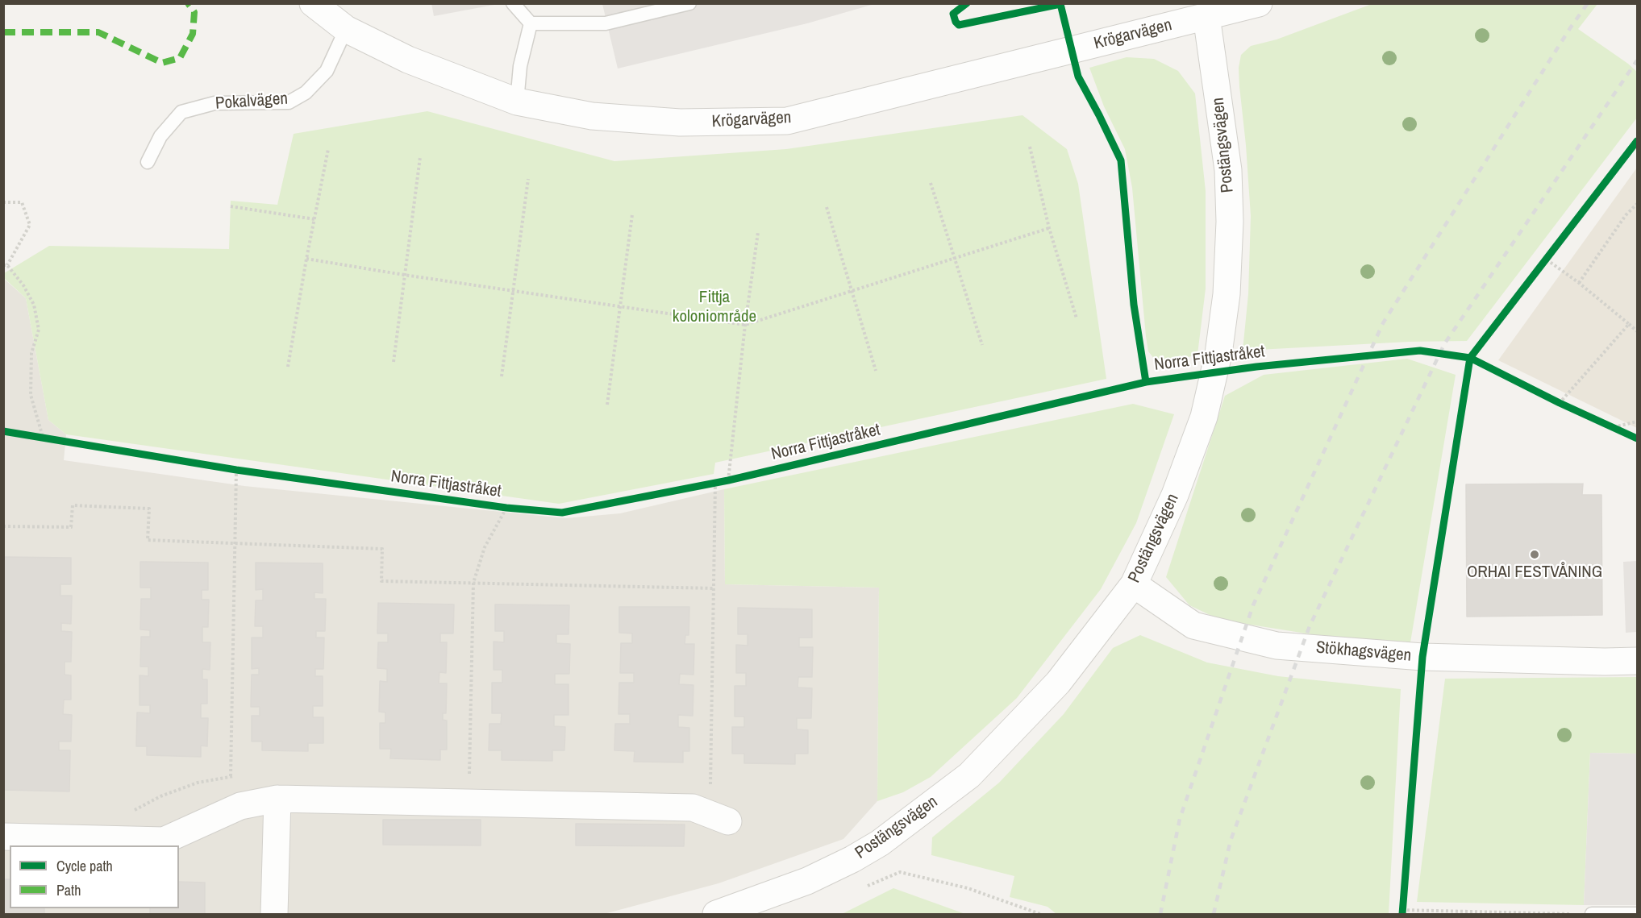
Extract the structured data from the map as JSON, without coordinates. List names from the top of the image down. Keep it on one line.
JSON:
{"streets":{"street":["Krögarvägen","Postängsvägen","Stökhagsvägen"],"lane":["Pokalvägen"],"cycle path":["Norra Fittjastråket"]},"crossings":[["Krögarvägen","Pokalvägen"],["Krögarvägen","Postängsvägen"],["Postängsvägen","Stökhagsvägen"]],"parks":["Fittja koloniområde"],"places":["ORHAI FESTVÅNING"],"legend":["Cycle path","Path"]}
